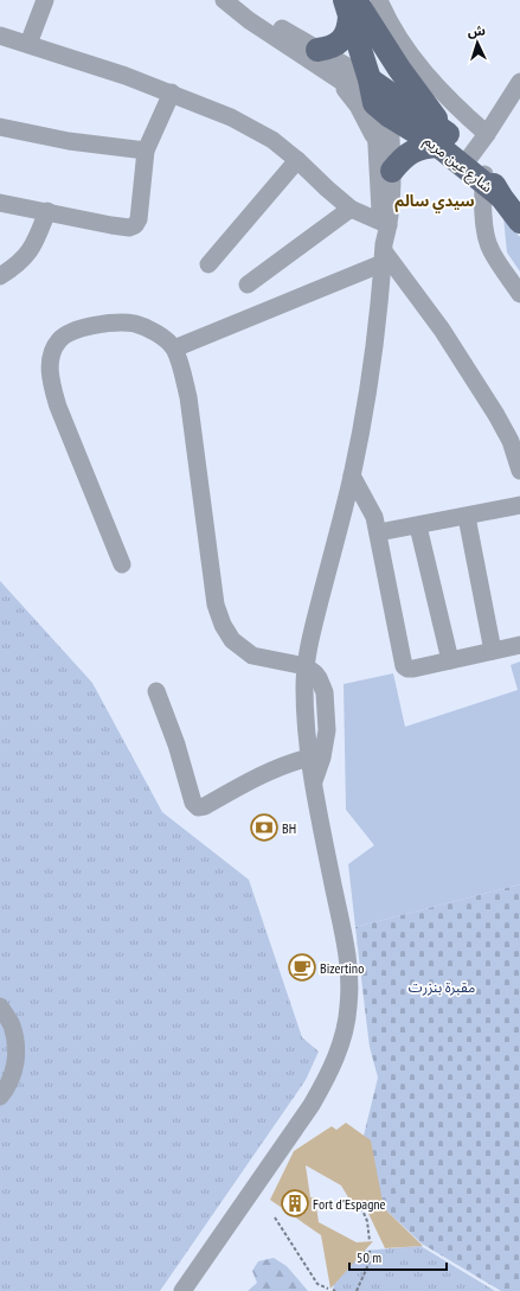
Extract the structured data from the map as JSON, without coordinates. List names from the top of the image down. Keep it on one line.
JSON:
{"streets":{"main road":["شارع عين مريم"]},"districts":["سيدي سالم"],"parks":["مقبرة بنزرت"],"places":{"bank":["BH"],"cafe":["Bizertino"],"building":["Fort d'Espagne"]},"scale_bar":"50 m","north":"top"}
